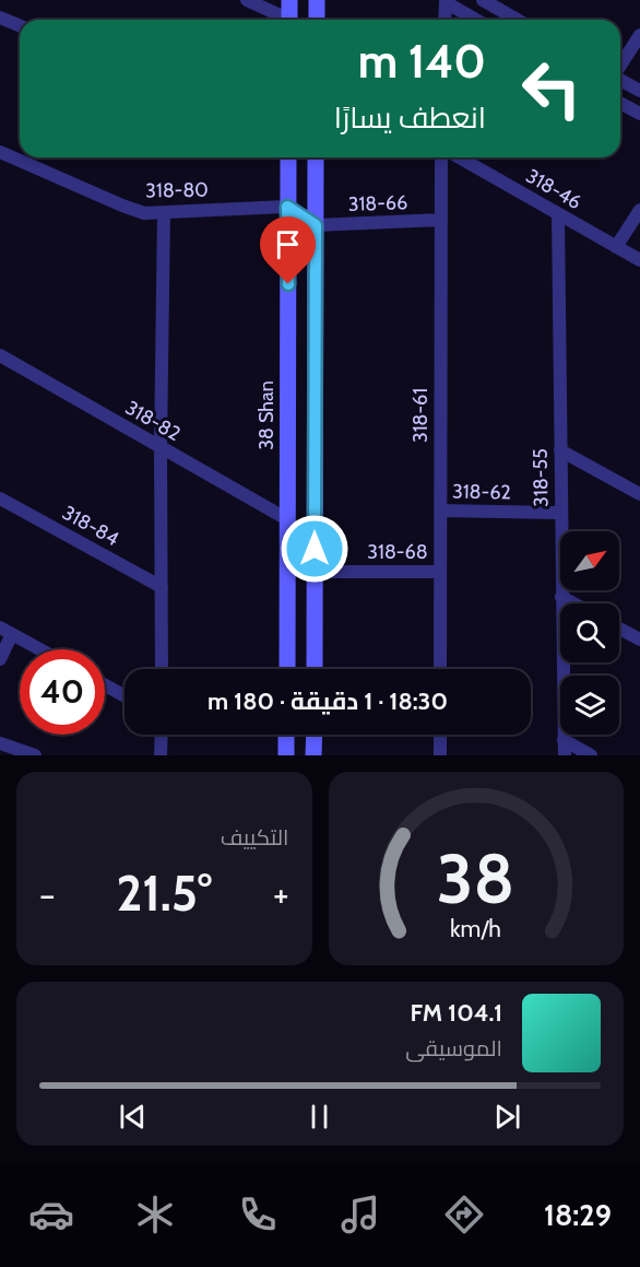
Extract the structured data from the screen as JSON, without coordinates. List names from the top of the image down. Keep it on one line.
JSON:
{"streets":{"street":["318-46","318-80","318-66","38 Shan","318-61","318-82","318-55","318-62","318-84","318-68"]},"crossings":[["318-46","318-55"],["318-80","38 Shan"],["318-66","318-61"],["38 Shan","318-82"],["318-61","318-62"],["318-61","318-68"],["318-55","318-62"]],"north":"top right","page":{"turn":["140 m","انعطف يسارًا"],"limit":"40","trip":"18:30 · 1 دقيقة · 180 m","tile":"التكييف","heat":["−","21.5°","+"],"song":["104.1 FM","الموسيقى"],"tabs":"18:29","gauge":["38","km/h"]}}
